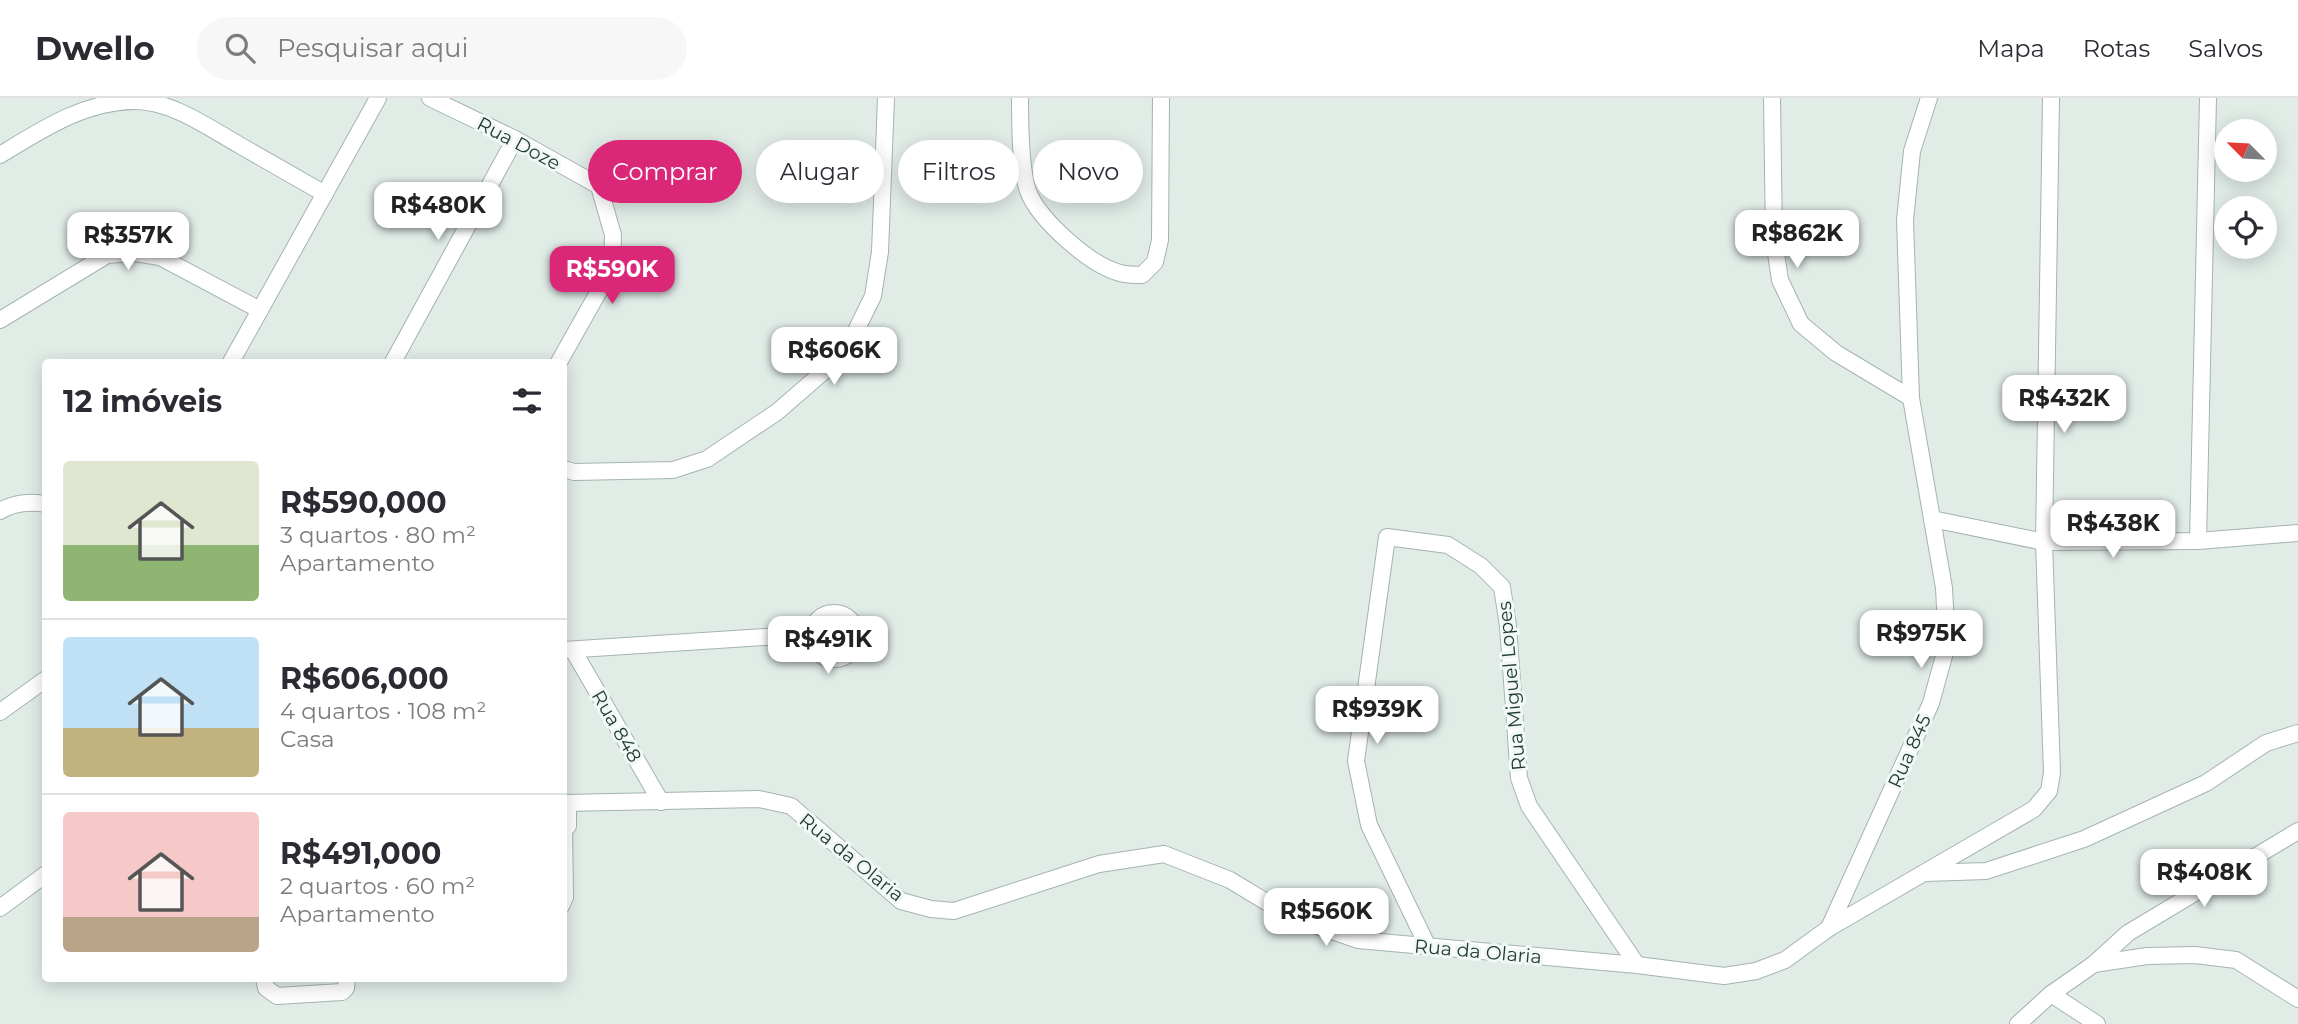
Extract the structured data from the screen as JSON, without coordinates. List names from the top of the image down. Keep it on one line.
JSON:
{"streets":{"street":["Rua Doze","Rua Miguel Lopes","Rua 848","Rua 845","Rua da Olaria"]},"crossings":[["Rua Miguel Lopes","Rua da Olaria"],["Rua 848","Rua da Olaria"],["Rua 845","Rua da Olaria"]],"north":"top left","page":{"header":"Dwello","search":"Pesquisar aqui","nav":["Mapa","Rotas","Salvos"],"chip":["Comprar","Alugar","Filtros","Novo"],"price":["R$480K","R$862K","R$357K","R$590K","R$606K","R$432K","R$438K","R$975K","R$491K","R$939K","R$408K","R$560K"],"heading":"12 imóveis","list":[{"name":"R$590,000","note":"3 quartos · 80 m² · Apartamento"},{"name":"R$606,000","note":"4 quartos · 108 m² · Casa"},{"name":"R$491,000","note":"2 quartos · 60 m² · Apartamento"}]}}
